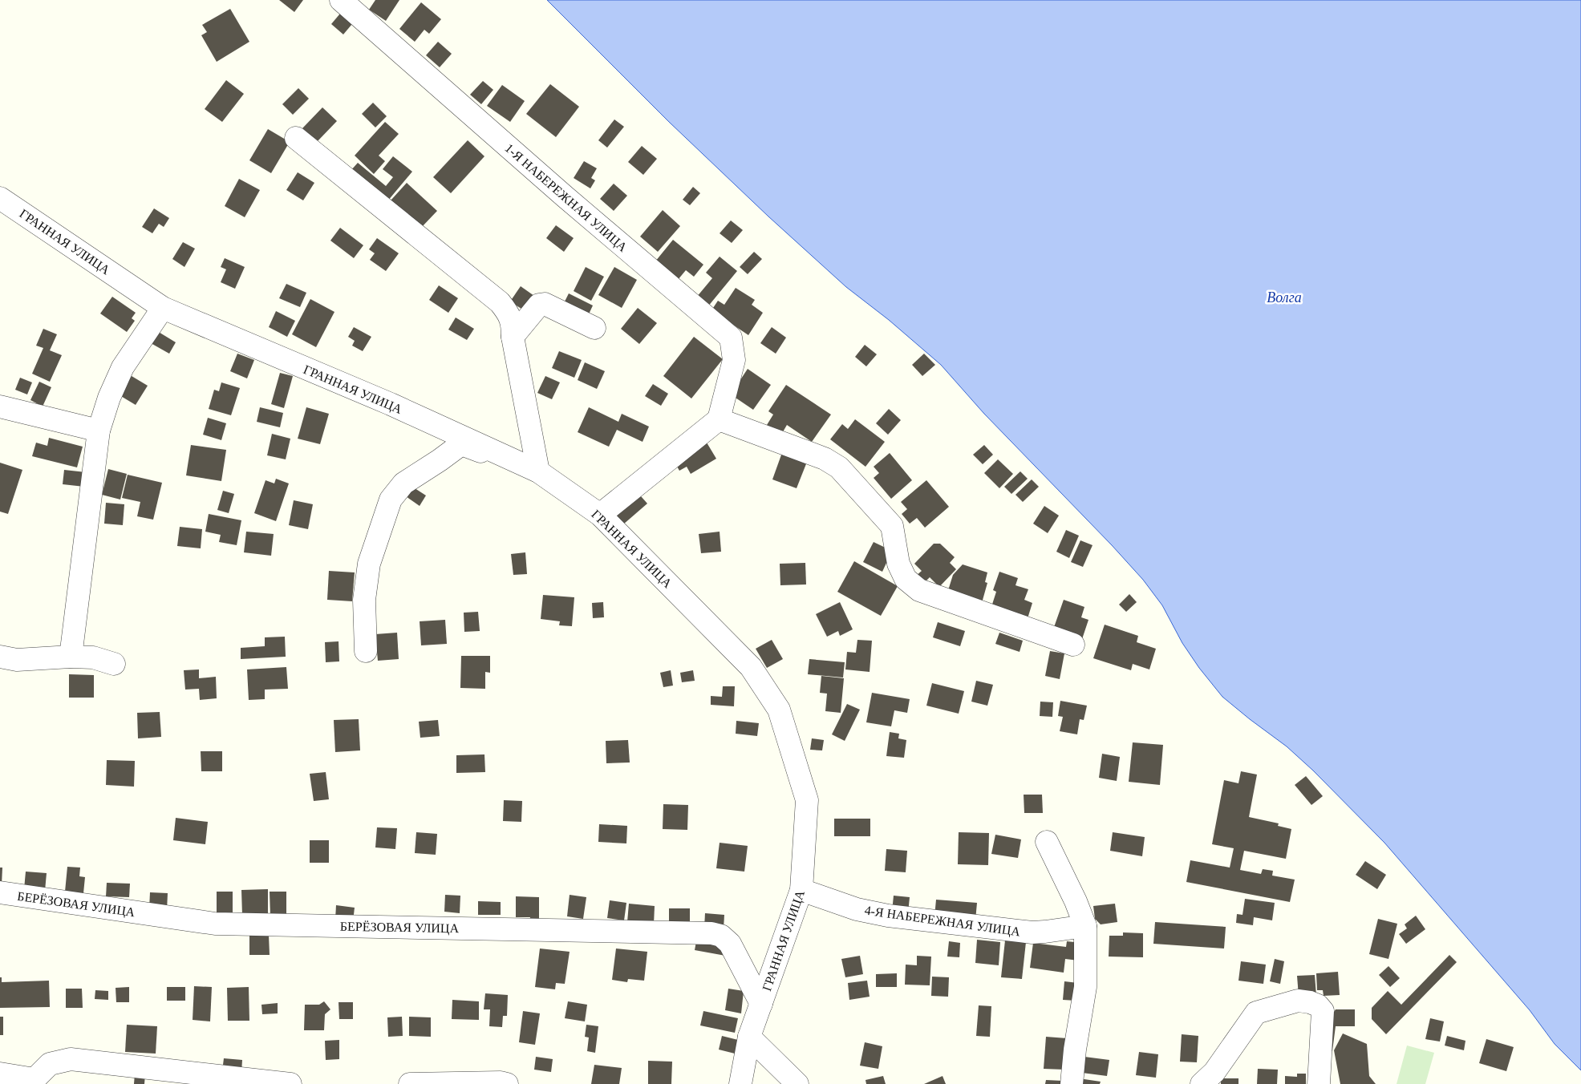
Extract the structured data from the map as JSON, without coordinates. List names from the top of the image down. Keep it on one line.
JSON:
{"streets":{"street":["1-Я НАБЕРЕЖНАЯ УЛИЦА","ГРАННАЯ УЛИЦА","БЕРЁЗОВАЯ УЛИЦА","4-Я НАБЕРЕЖНАЯ УЛИЦА"]},"crossings":[["ГРАННАЯ УЛИЦА","БЕРЁЗОВАЯ УЛИЦА"],["ГРАННАЯ УЛИЦА","4-Я НАБЕРЕЖНАЯ УЛИЦА"]],"water":["Волга"]}
